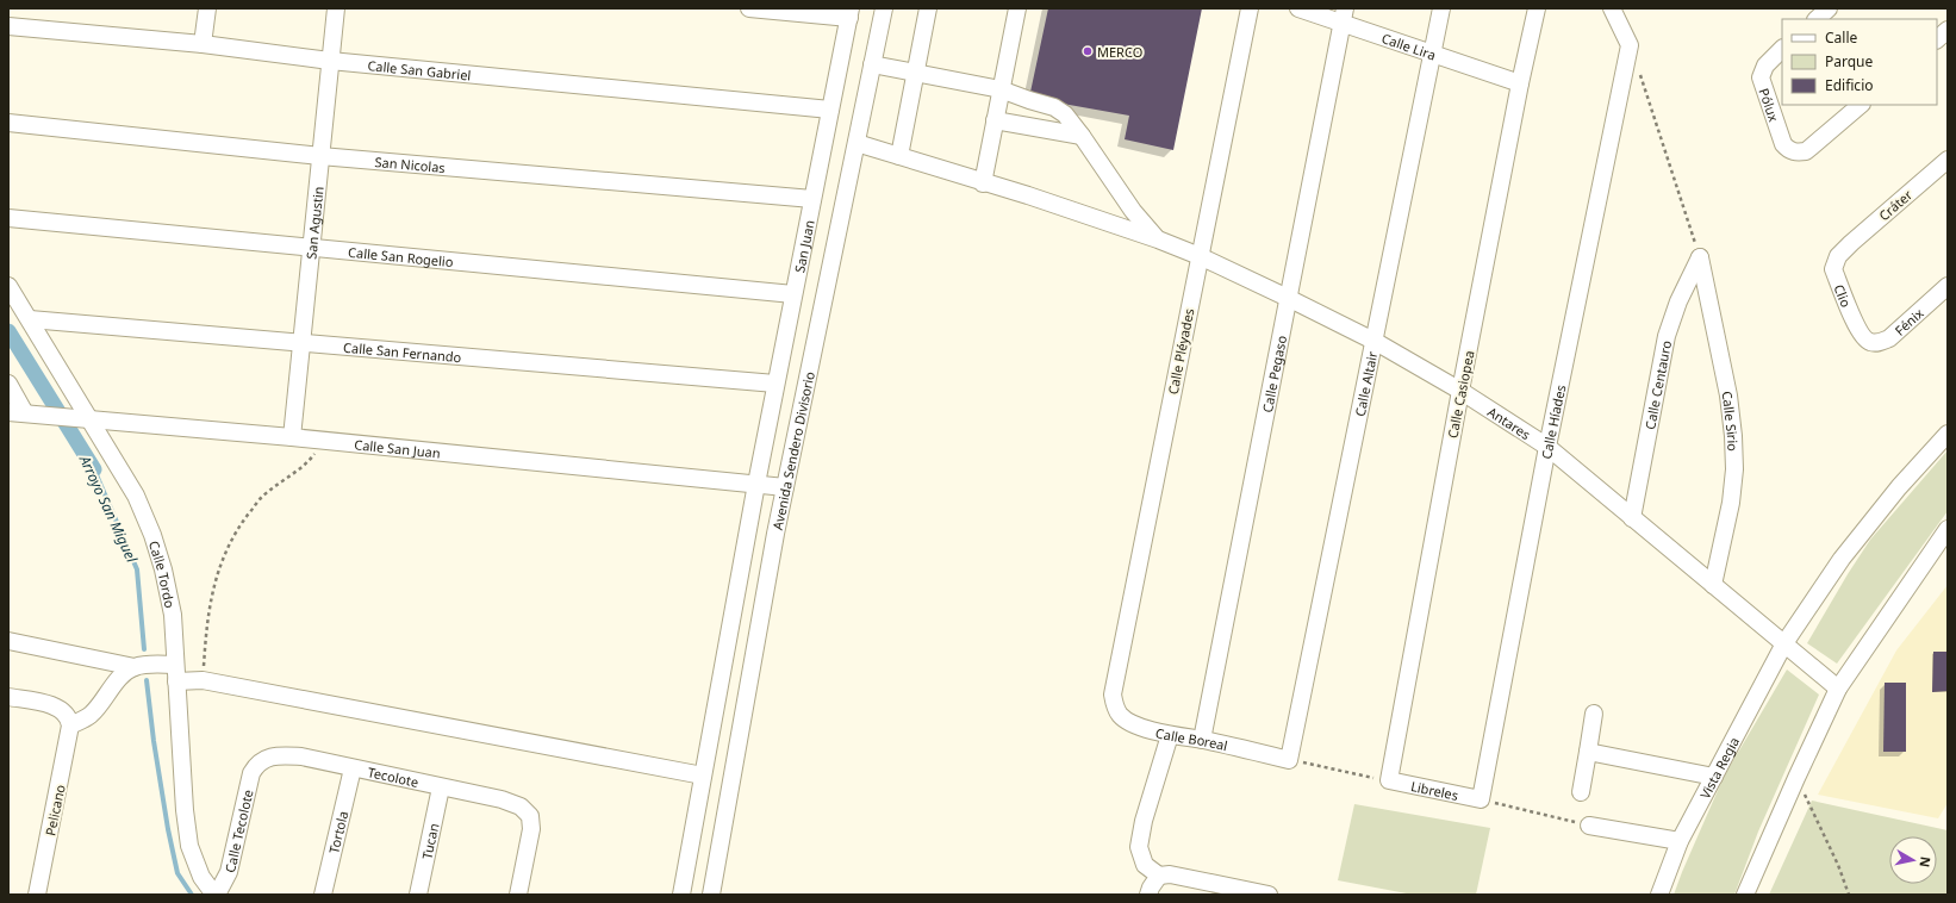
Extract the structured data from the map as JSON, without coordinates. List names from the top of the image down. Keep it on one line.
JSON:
{"streets":{"street":["Calle Lira","Calle San Gabriel","Pólux","San Nicolas","Cráter","San Agustin","San Juan","Calle San Rogelio","Clio","Fénix","Calle San Fernando","Calle Pléyades","Calle Pegaso","Calle Altair","Calle Centauro","Calle Casiopea","Calle Sirio","Calle Híades","Antares","Calle San Juan","Avenida Sendero Divisorio","Calle Tordo","Calle Boreal","Vista Regia","Tecolote","Libreles","Pelicano","Calle Tecolote","Tortola","Tucan"]},"crossings":[["Calle Lira","Calle Pegaso"],["Calle Lira","Calle Altair"],["Calle Lira","Calle Casiopea"],["Calle San Gabriel","San Agustin"],["Calle San Gabriel","San Juan"],["San Nicolas","San Agustin"],["San Nicolas","San Juan"],["Cráter","Clio"],["San Agustin","Calle San Rogelio"],["San Agustin","Calle San Fernando"],["San Agustin","Calle San Juan"],["San Juan","Calle San Rogelio"],["San Juan","Calle San Fernando"],["San Juan","Calle San Juan"],["Clio","Fénix"],["Calle San Fernando","Calle Tordo"],["Calle Pléyades","Antares"],["Calle Pléyades","Calle Boreal"],["Calle Pegaso","Antares"],["Calle Pegaso","Calle Boreal"],["Calle Altair","Antares"],["Calle Altair","Calle Boreal"],["Calle Centauro","Calle Sirio"],["Calle Centauro","Antares"],["Calle Casiopea","Antares"],["Calle Casiopea","Libreles"],["Calle Sirio","Antares"],["Calle Híades","Antares"],["Calle Híades","Libreles"],["Antares","Avenida Sendero Divisorio"],["Antares","Vista Regia"],["Calle San Juan","Avenida Sendero Divisorio"],["Calle San Juan","Calle Tordo"],["Calle Tordo","Calle Tecolote"],["Tecolote","Calle Tecolote"],["Tecolote","Tortola"],["Tecolote","Tucan"]],"water":["Arroyo San Miguel"],"places":["MERCO"],"legend":["Calle","Parque","Edificio"],"north":"right"}
